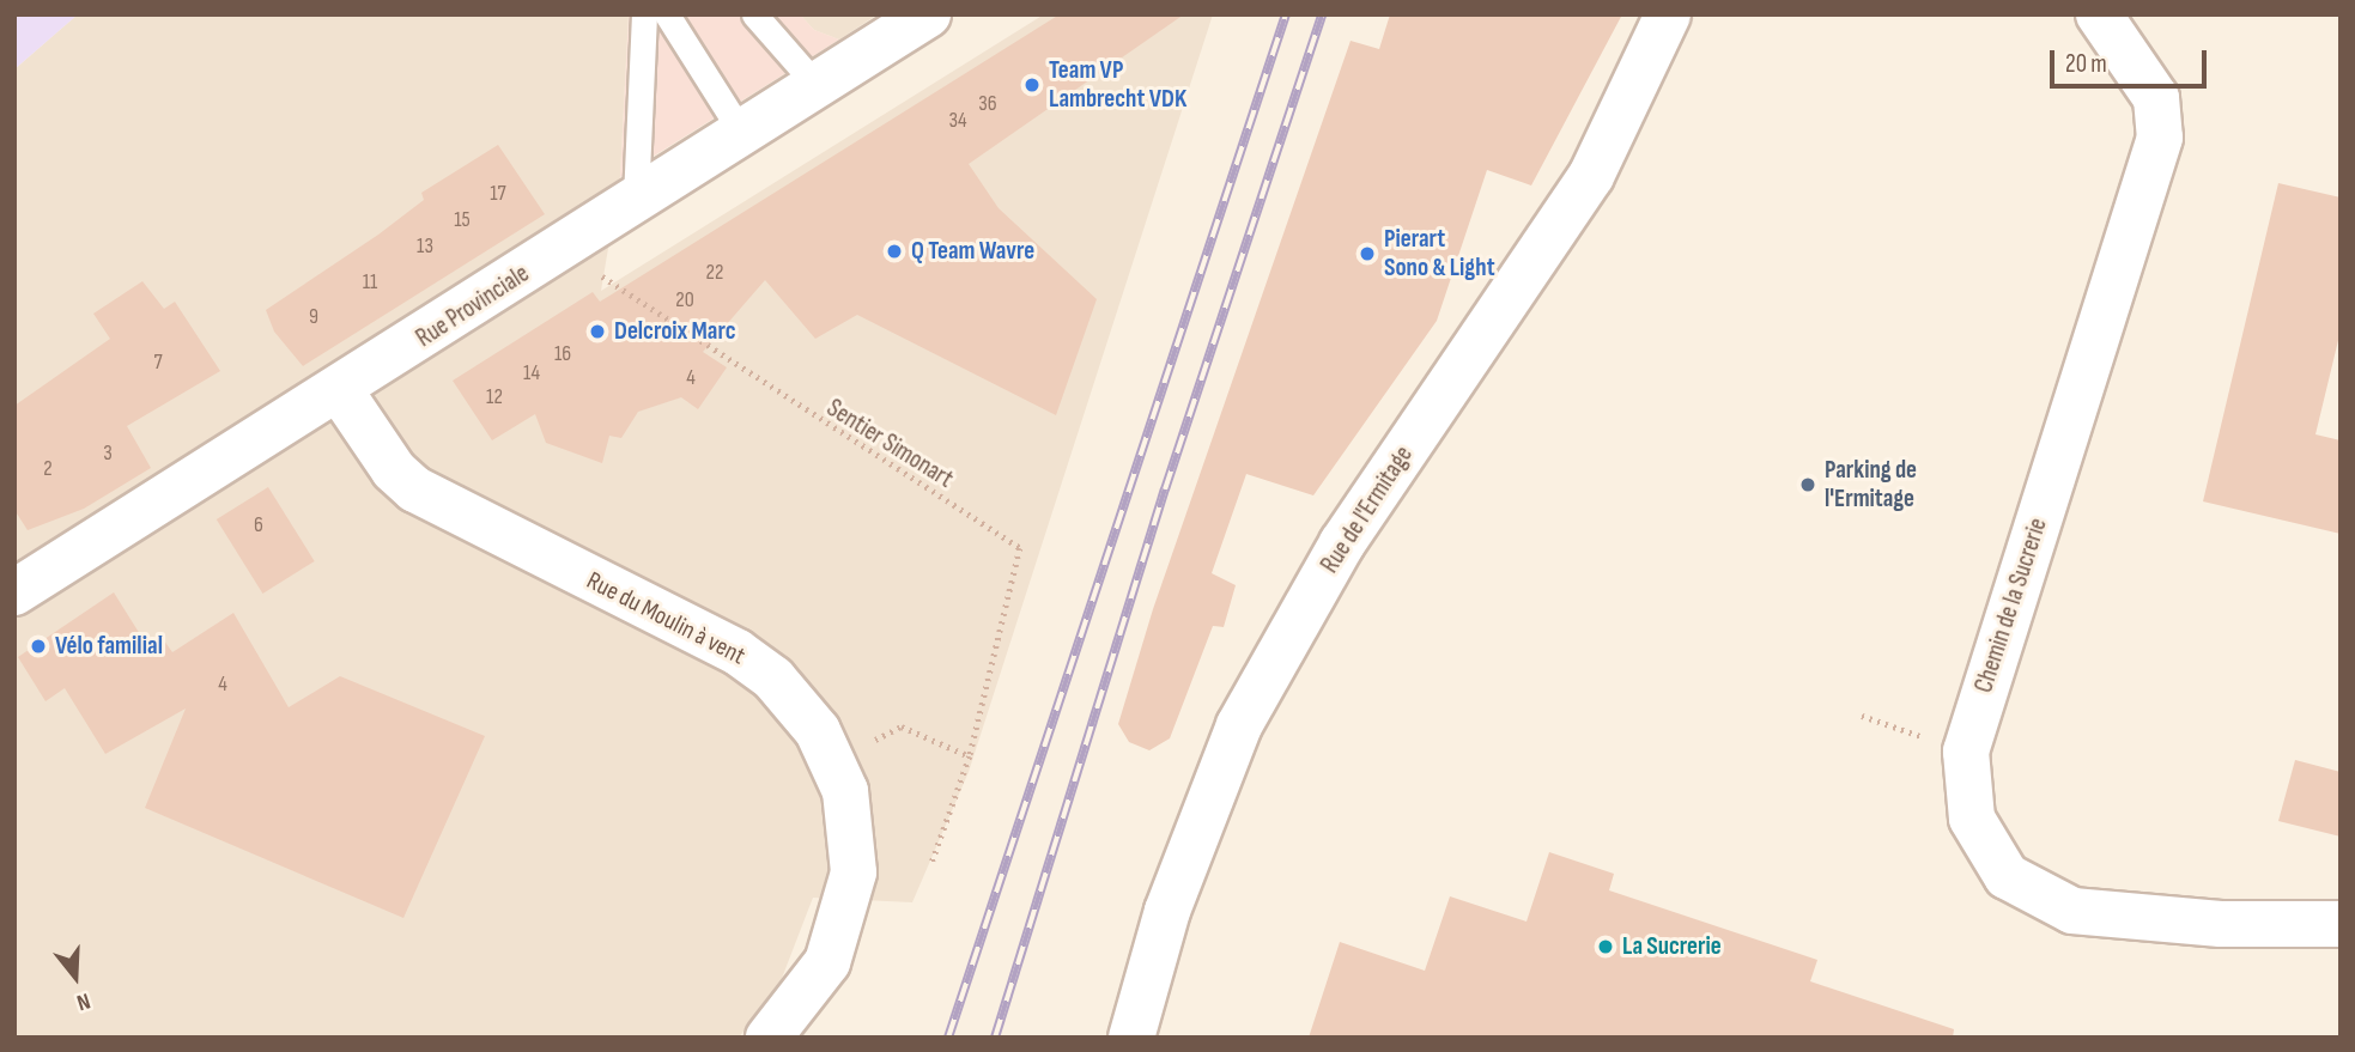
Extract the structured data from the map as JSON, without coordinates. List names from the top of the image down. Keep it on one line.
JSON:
{"streets":{"street":["Rue Provinciale","Rue de l'Ermitage","Chemin de la Sucrerie","Rue du Moulin à vent"],"path":["Sentier Simonart"]},"crossings":[["Rue Provinciale","Sentier Simonart"],["Rue Provinciale","Rue du Moulin à vent"]],"places":["Team VP Lambrecht VDK","Q Team Wavre","Pierart Sono & Light","Delcroix Marc","Parking de l'Ermitage","Vélo familial","La Sucrerie"],"house_numbers":["36","34","17","15","13","22","11","20","9","16","7","14","4","12","3","2","6","4"],"scale_bar":"20 m","north":"bottom"}
